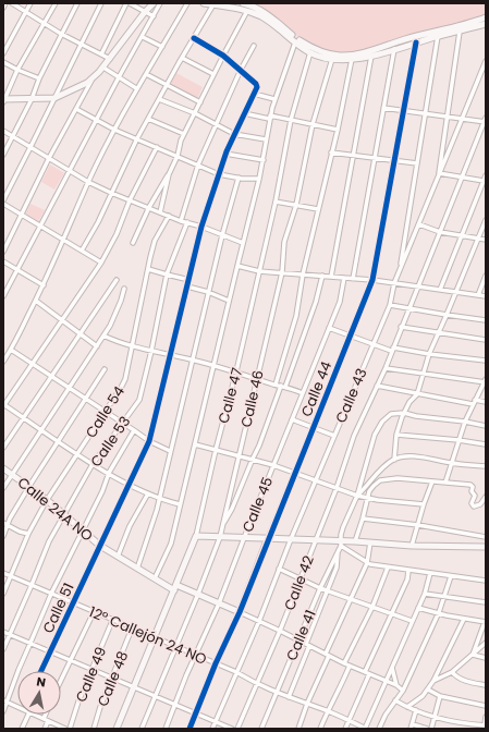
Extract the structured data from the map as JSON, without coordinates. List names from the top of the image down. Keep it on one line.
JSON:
{"streets":{"street":["Calle 44","Calle 47","Calle 43","Calle 46","Calle 54","Calle 53","Calle 45","Calle 24A NO","Calle 42","Calle 51","12° Callejón 24 NO","Calle 41","Calle 49","Calle 48"]},"crossings":[["Calle 44","Calle 24A NO"],["Calle 44","12° Callejón 24 NO"],["Calle 47","Calle 24A NO"],["Calle 47","12° Callejón 24 NO"],["Calle 43","12° Callejón 24 NO"],["Calle 46","Calle 24A NO"],["Calle 46","12° Callejón 24 NO"],["Calle 54","Calle 24A NO"],["Calle 54","12° Callejón 24 NO"],["Calle 53","Calle 24A NO"],["Calle 53","12° Callejón 24 NO"],["Calle 45","Calle 24A NO"],["Calle 45","12° Callejón 24 NO"],["Calle 24A NO","Calle 51"],["Calle 42","12° Callejón 24 NO"],["Calle 51","12° Callejón 24 NO"],["12° Callejón 24 NO","Calle 41"],["12° Callejón 24 NO","Calle 49"],["12° Callejón 24 NO","Calle 48"]],"north":"top"}
